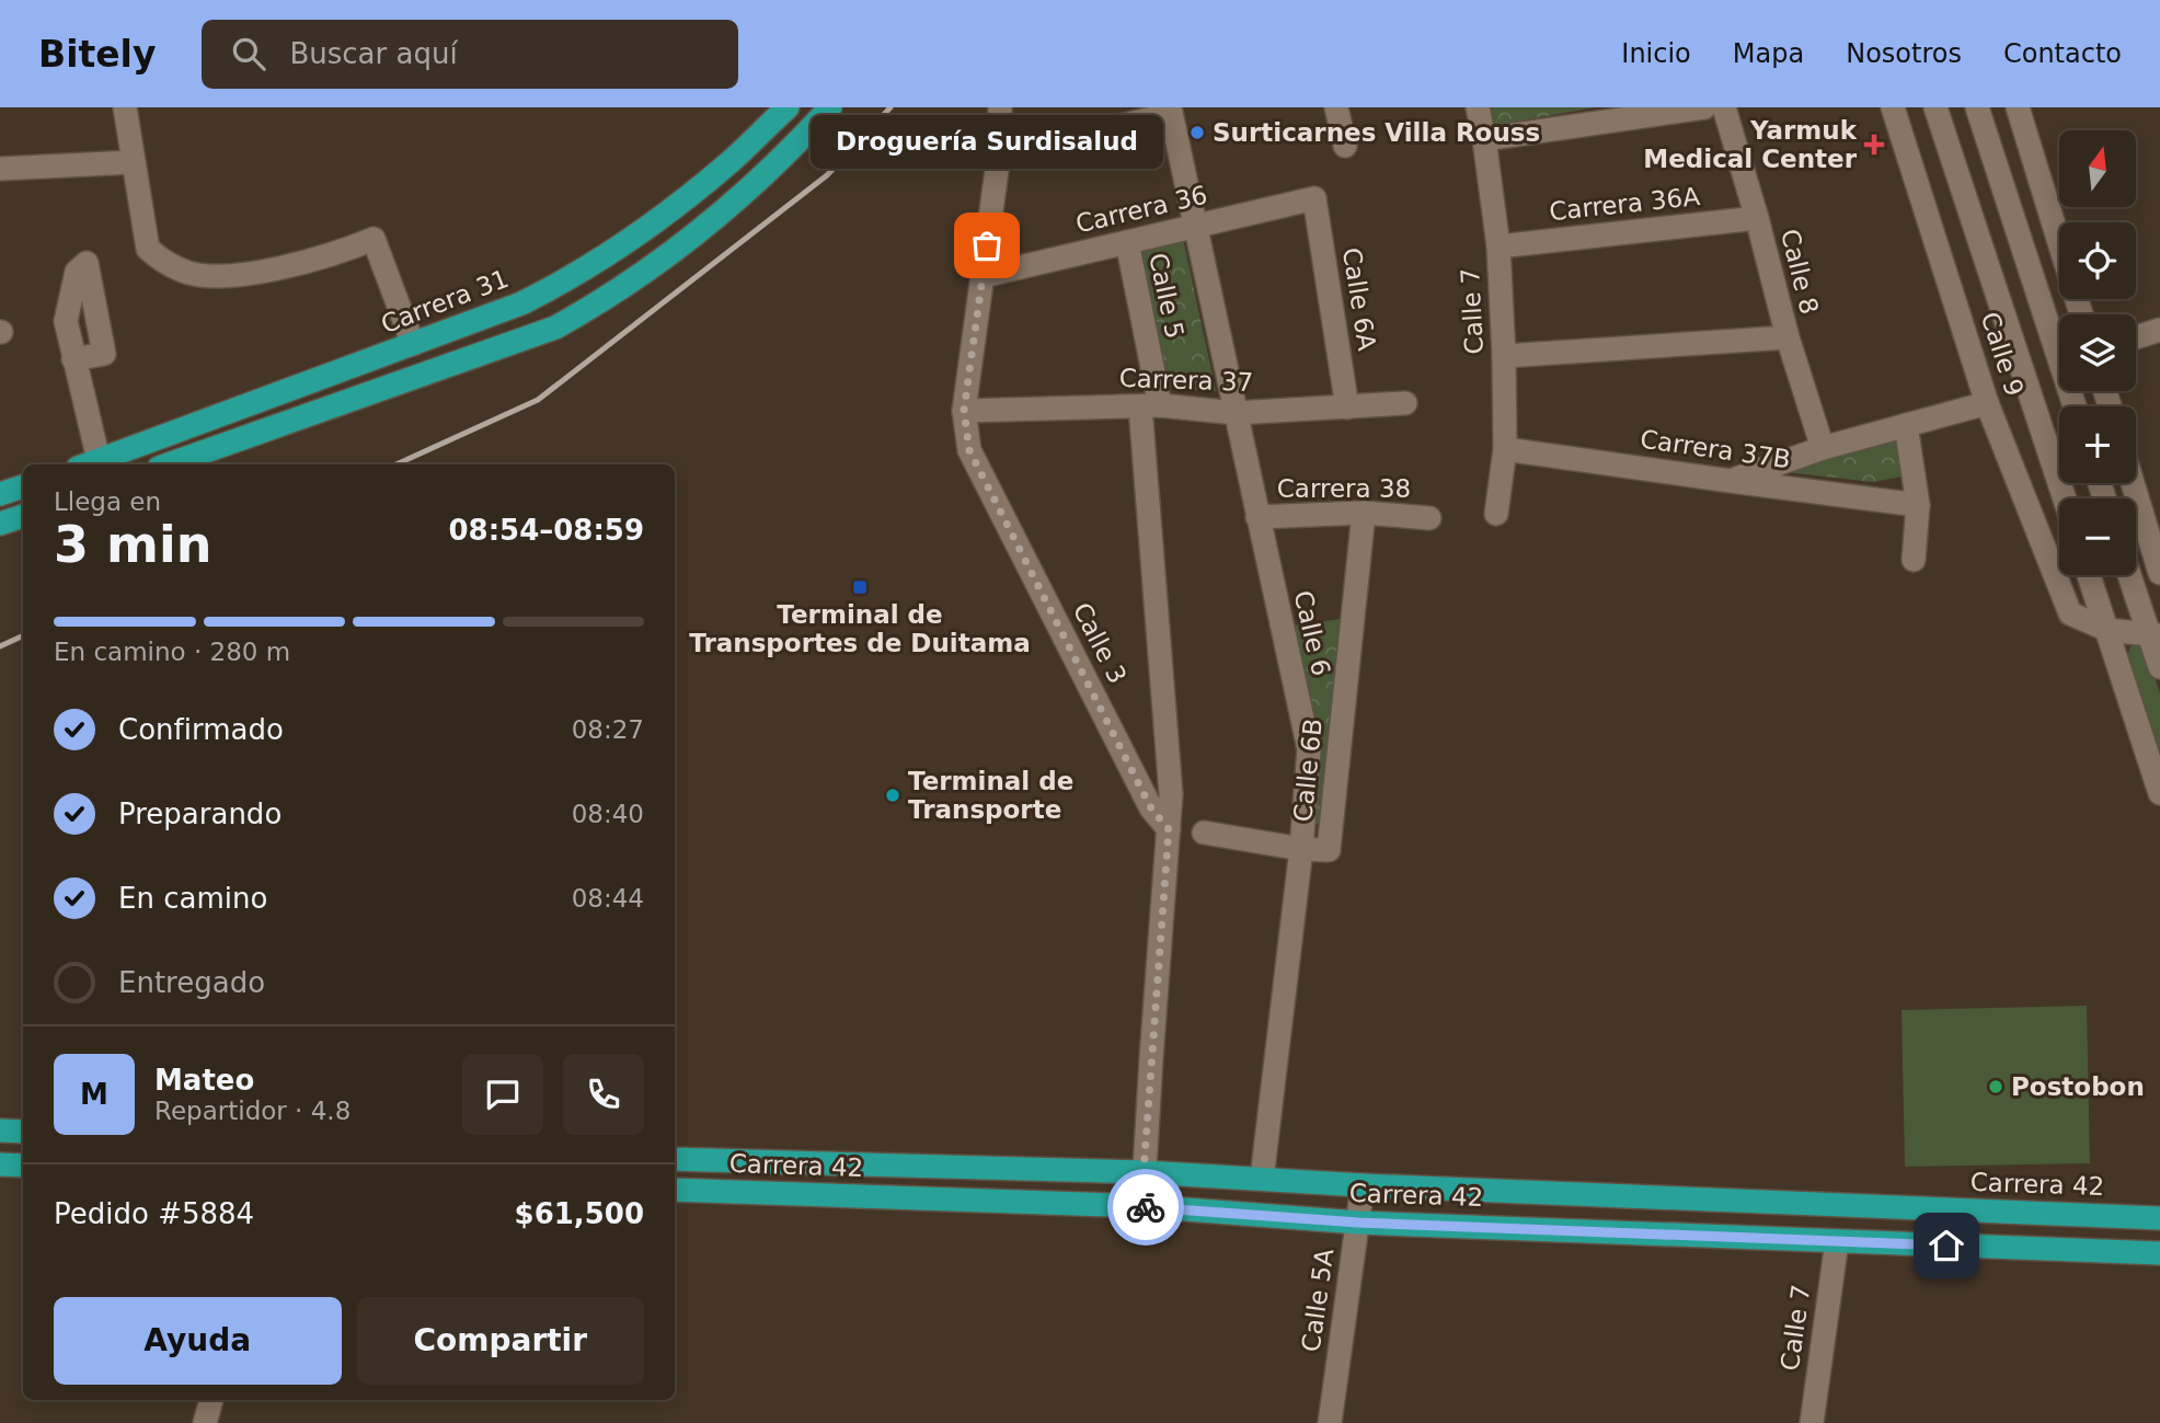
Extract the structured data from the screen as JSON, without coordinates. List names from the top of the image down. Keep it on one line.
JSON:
{"streets":{"highway":["Carrera 31","Carrera 42"],"street":["Carrera 36A","Carrera 36","Calle 8","Calle 5","Calle 6A","Calle 7","Calle 9","Carrera 37","Carrera 37B","Carrera 38","Calle 6","Calle 3","Calle 6B","Calle 5A"]},"crossings":[["Carrera 36A","Calle 8"],["Carrera 36A","Calle 7"],["Carrera 36","Calle 5"],["Carrera 36","Calle 6A"],["Carrera 36","Calle 6"],["Carrera 36","Calle 3"],["Calle 5","Carrera 37"],["Calle 5","Calle 3"],["Calle 6A","Carrera 37"],["Calle 7","Carrera 37B"],["Calle 7","Carrera 42"],["Carrera 37","Calle 6"],["Carrera 37","Calle 3"],["Carrera 38","Calle 6"],["Carrera 38","Calle 6B"],["Calle 6","Calle 6B"],["Calle 6","Carrera 42"],["Carrera 42","Calle 5A"]],"places":{"other":["Surticarnes Villa Rouss","Droguería Surdisalud","Terminal de Transporte","Postobon"],"health":["Yarmuk Medical Center"],"transit":["Terminal de Transportes de Duitama"]},"north":"top","page":{"header":"Bitely","search":"Buscar aquí","nav":["Inicio","Mapa","Nosotros","Contacto"],"bubble":"Droguería Surdisalud","map_buttons":["+","−"],"heading":["3 min","Llega en","08:54–08:59"],"panel":["Mateo","Repartidor · 4.8","Pedido #5884","$61,500"],"bar":"En camino · 280 m","list":[["Confirmado","08:27"],["Preparando","08:40"],["En camino","08:44"],"Entregado"],"round":"M","buttons":["Ayuda","Compartir"]}}
